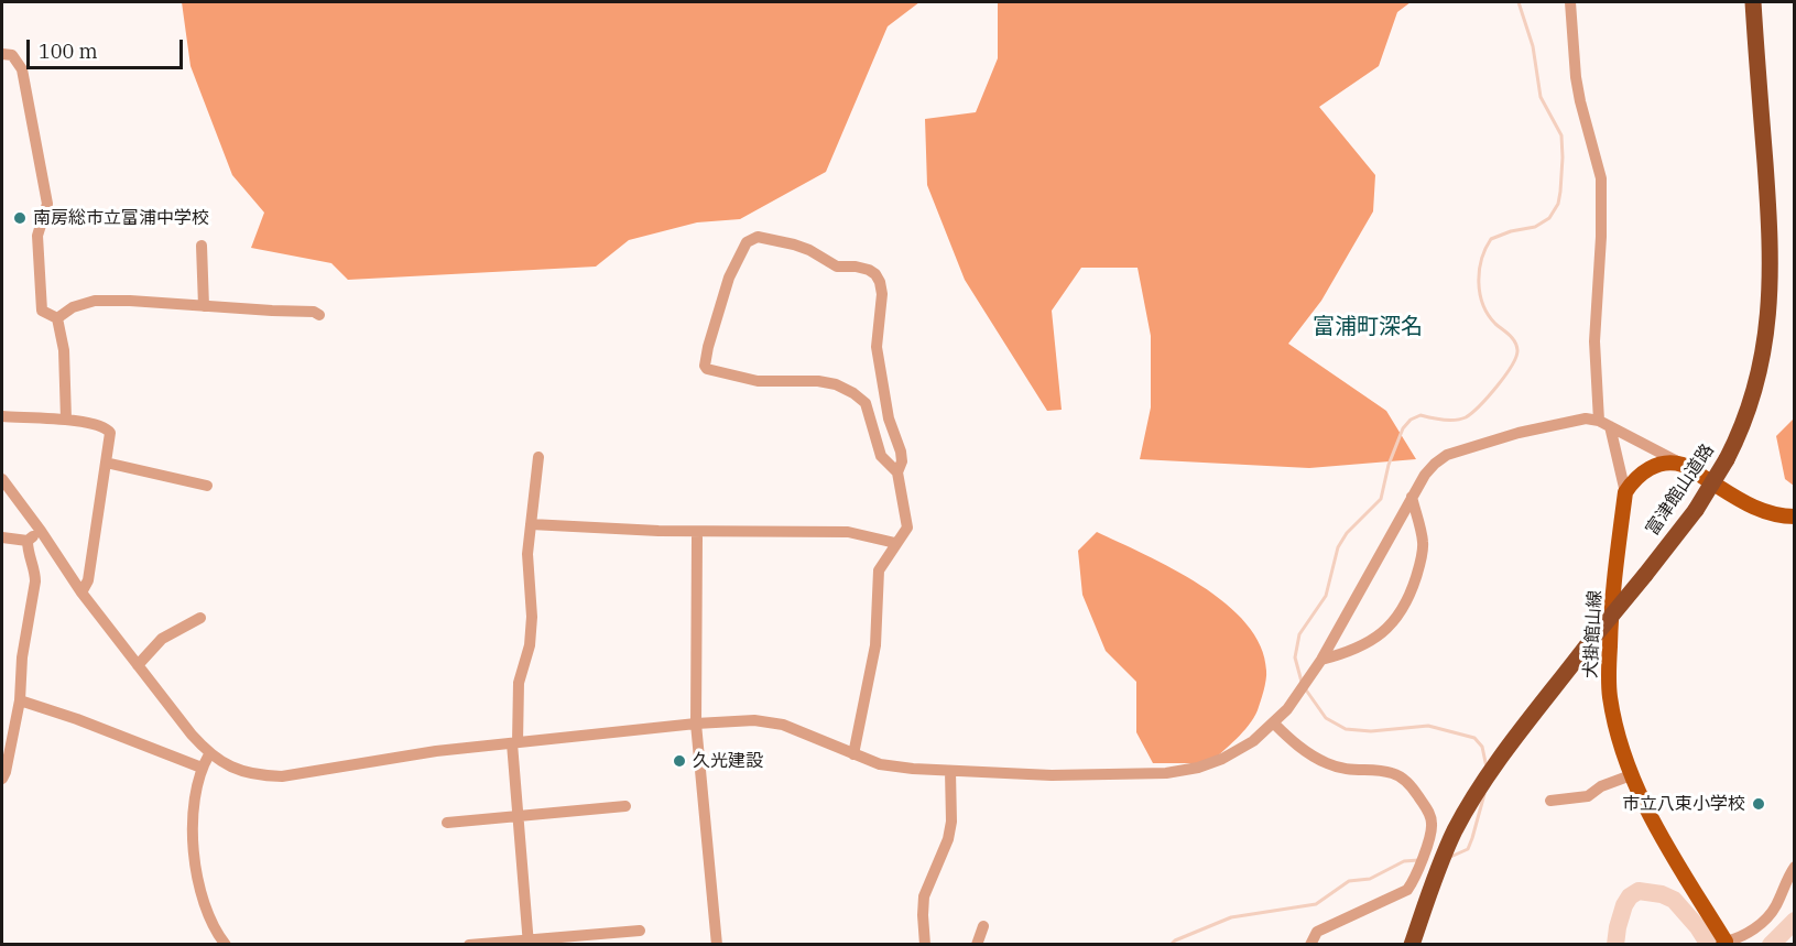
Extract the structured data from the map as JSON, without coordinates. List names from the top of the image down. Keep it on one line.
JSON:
{"streets":{"highway":["富津館山道路"],"main road":["犬掛館山線"]},"districts":["富浦町深名"],"places":["南房総市立富浦中学校","久光建設","市立八束小学校"],"scale_bar":"100 m"}
